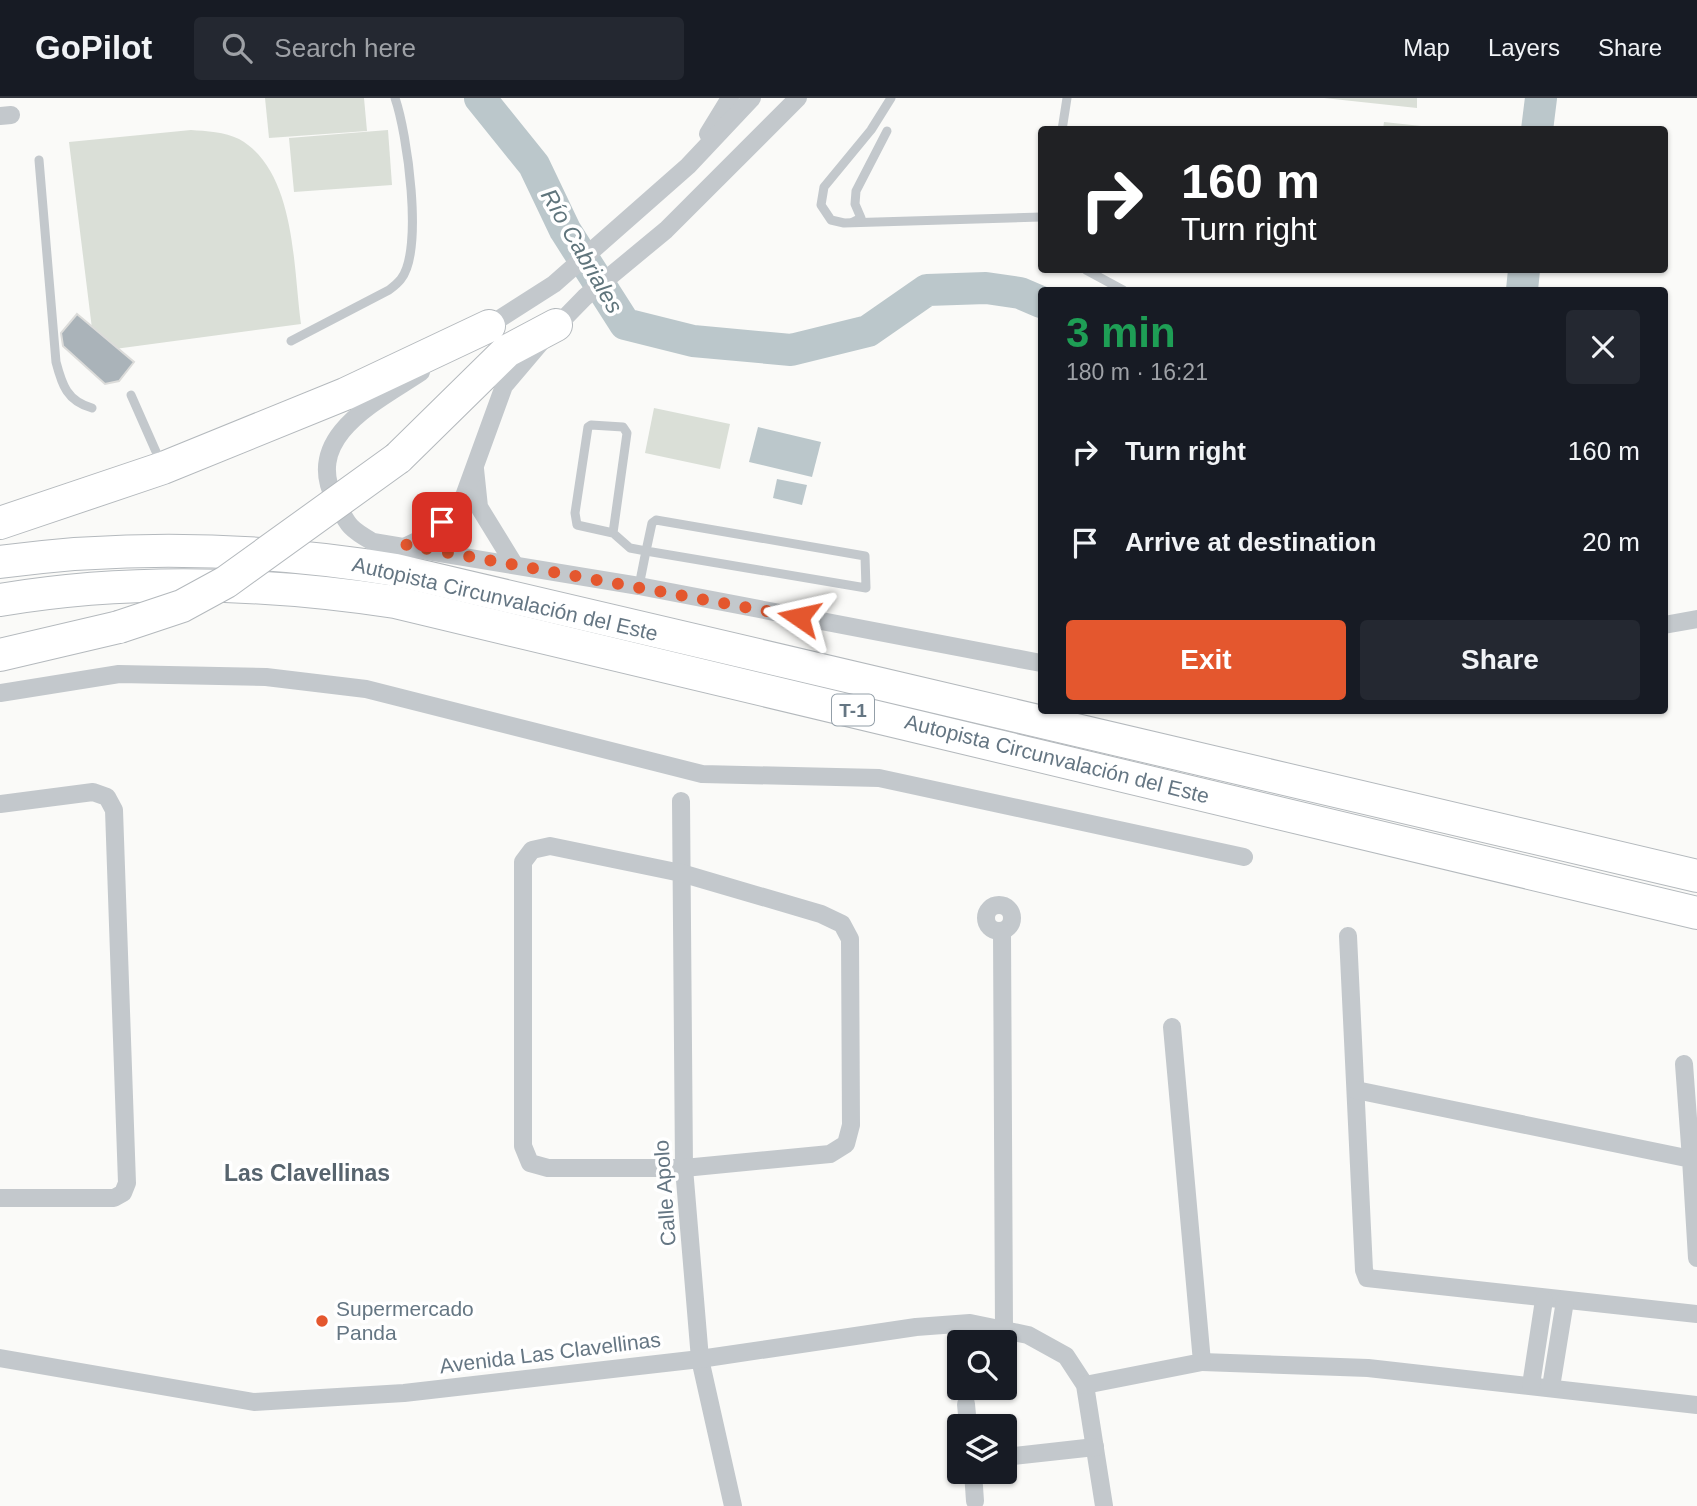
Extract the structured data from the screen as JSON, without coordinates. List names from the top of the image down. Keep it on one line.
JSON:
{"streets":{"highway":["Autopista Circunvalación del Este","T-1"],"street":["Calle Apolo","Avenida Las Clavellinas"]},"crossings":[["Calle Apolo","Avenida Las Clavellinas"]],"districts":["Las Clavellinas"],"water":["Río Cabriales"],"places":["Supermercado Panda"],"page":{"header":"GoPilot","search":"Search here","nav":["Map","Layers","Share"],"turn":["160 m","Turn right"],"heading":["3 min","180 m · 16:21"],"list":[{"name":"Turn right","value":"160 m"},{"name":"Arrive at destination","value":"20 m"}],"buttons":["Exit","Share"]}}
